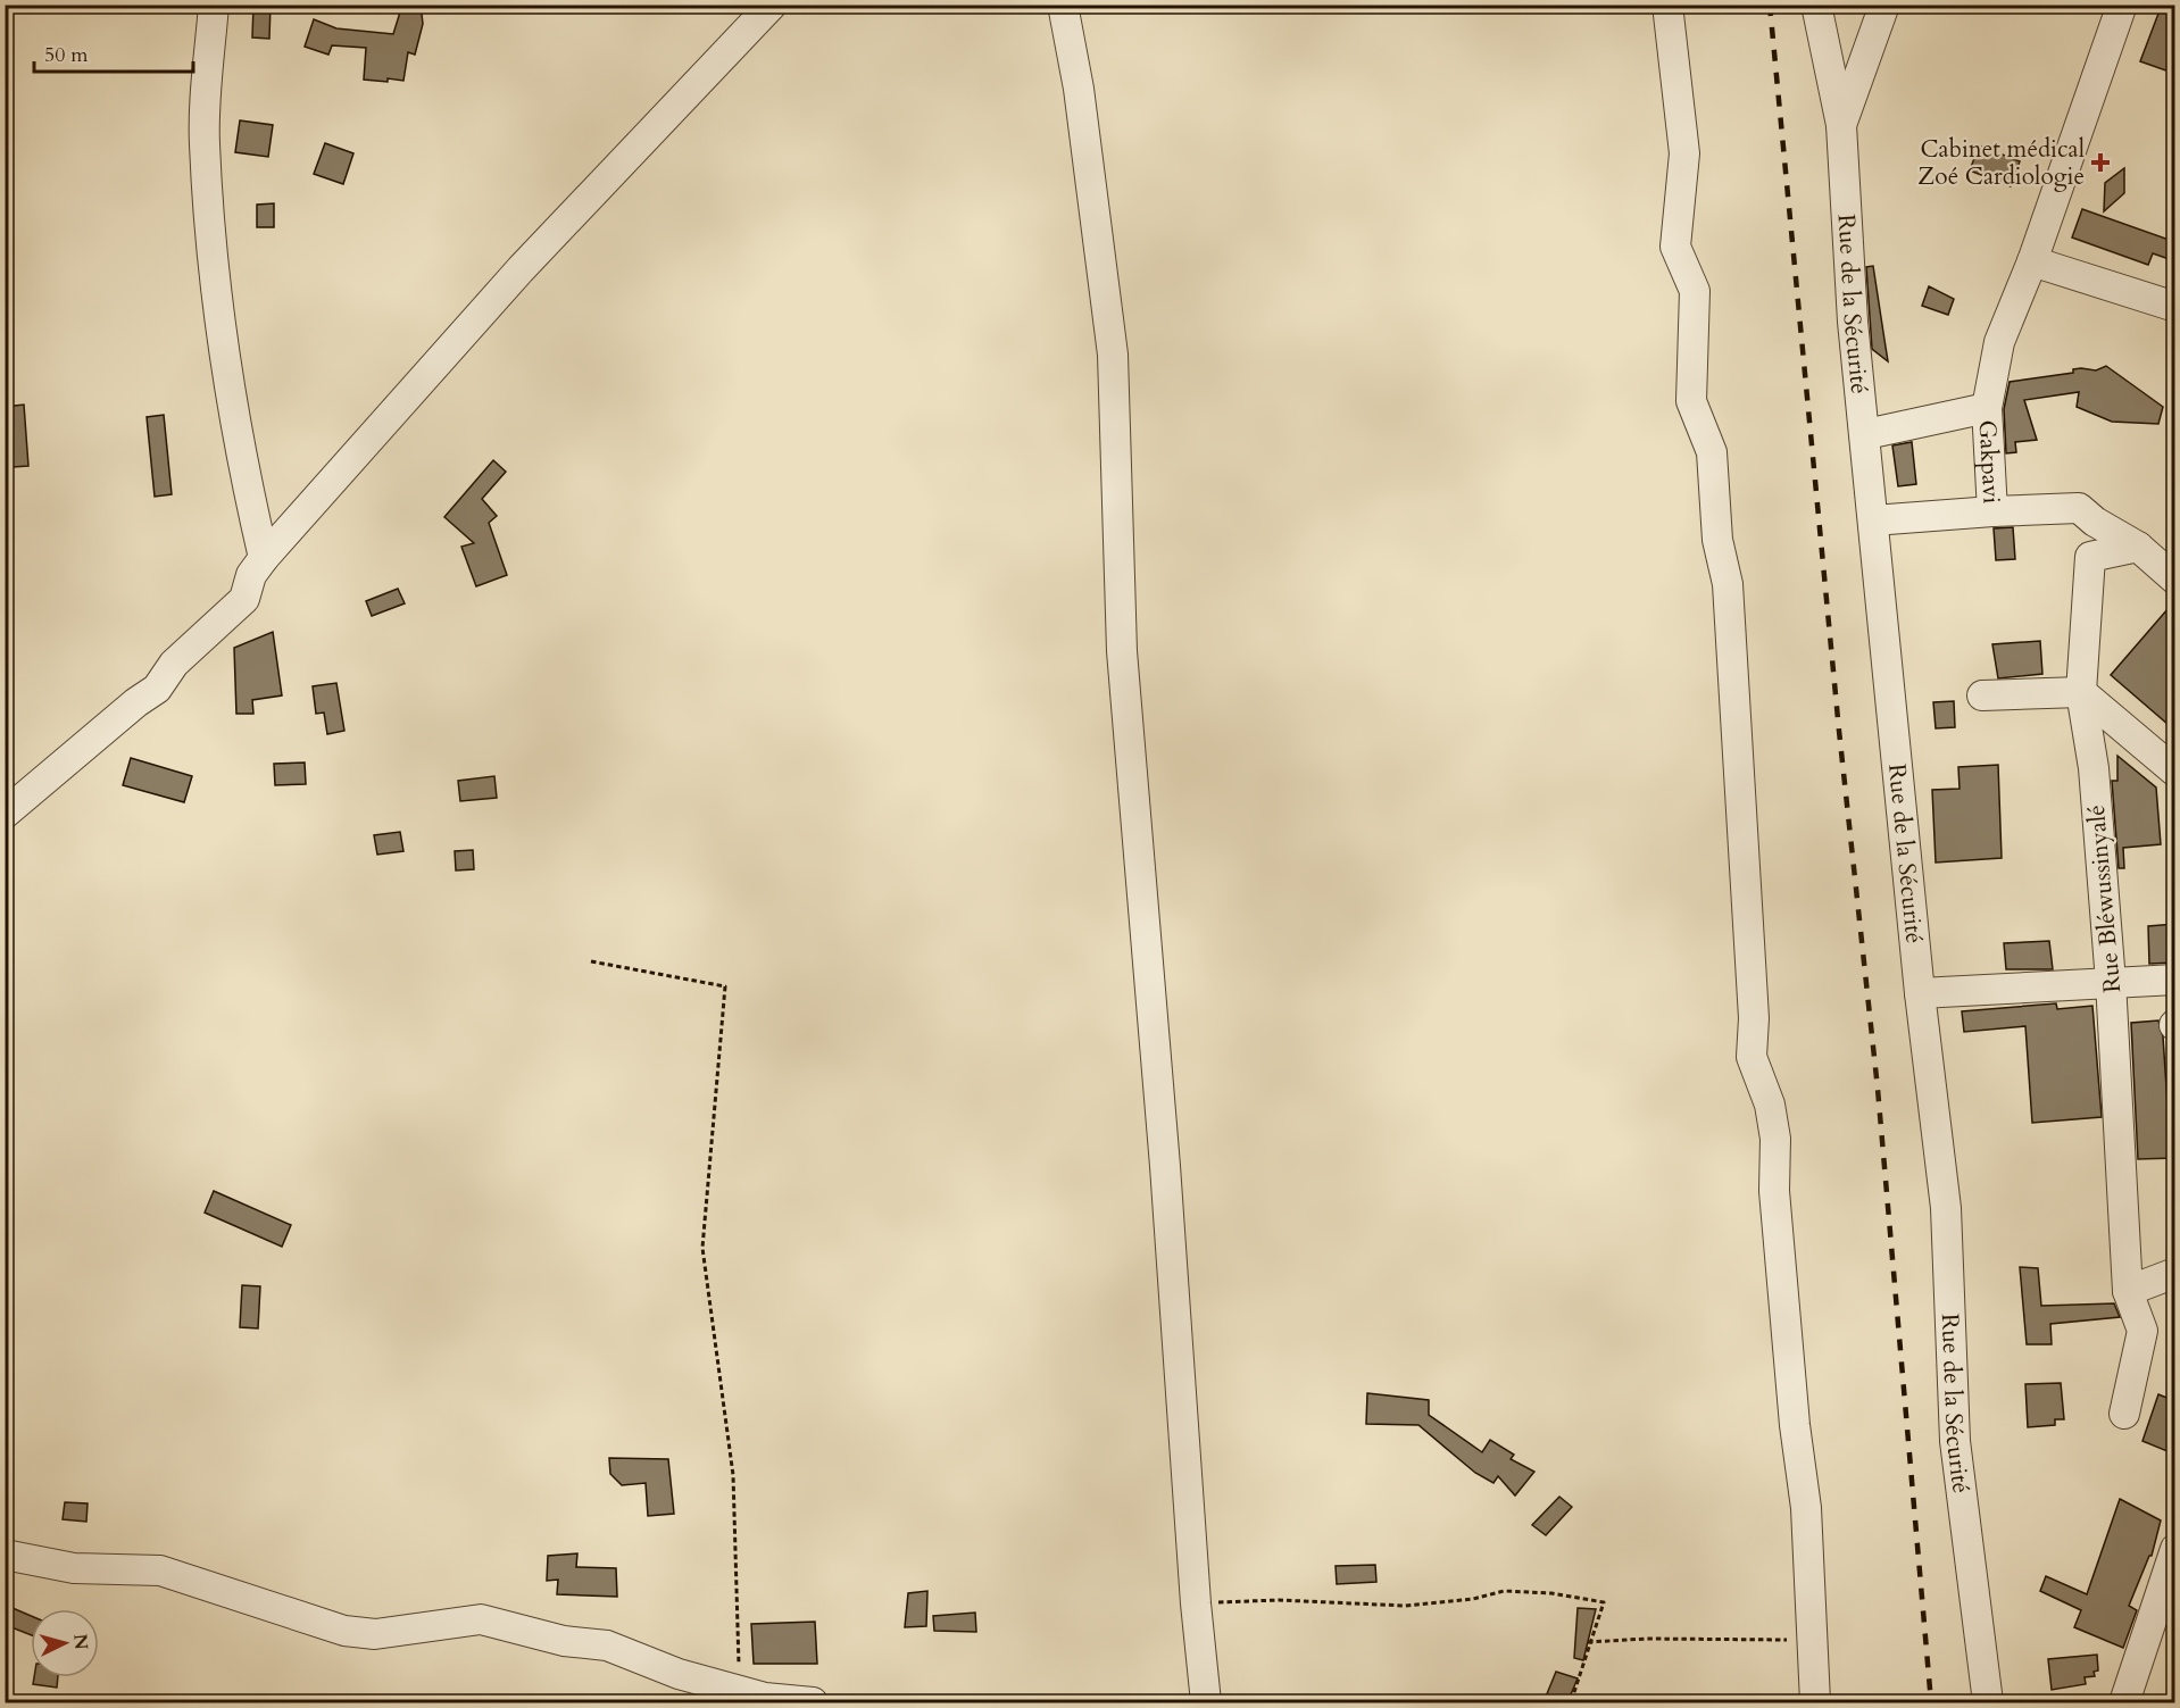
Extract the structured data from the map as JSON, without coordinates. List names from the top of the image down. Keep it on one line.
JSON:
{"streets":{"street":["Rue de la Sécurité","Gakpavi","Rue Bléwussinyalé"]},"crossings":[["Rue de la Sécurité","Gakpavi"],["Gakpavi","Rue Bléwussinyalé"]],"places":{"health":["Cabinet médical Zoé Cardiologie"]},"scale_bar":"50 m","north":"right"}
